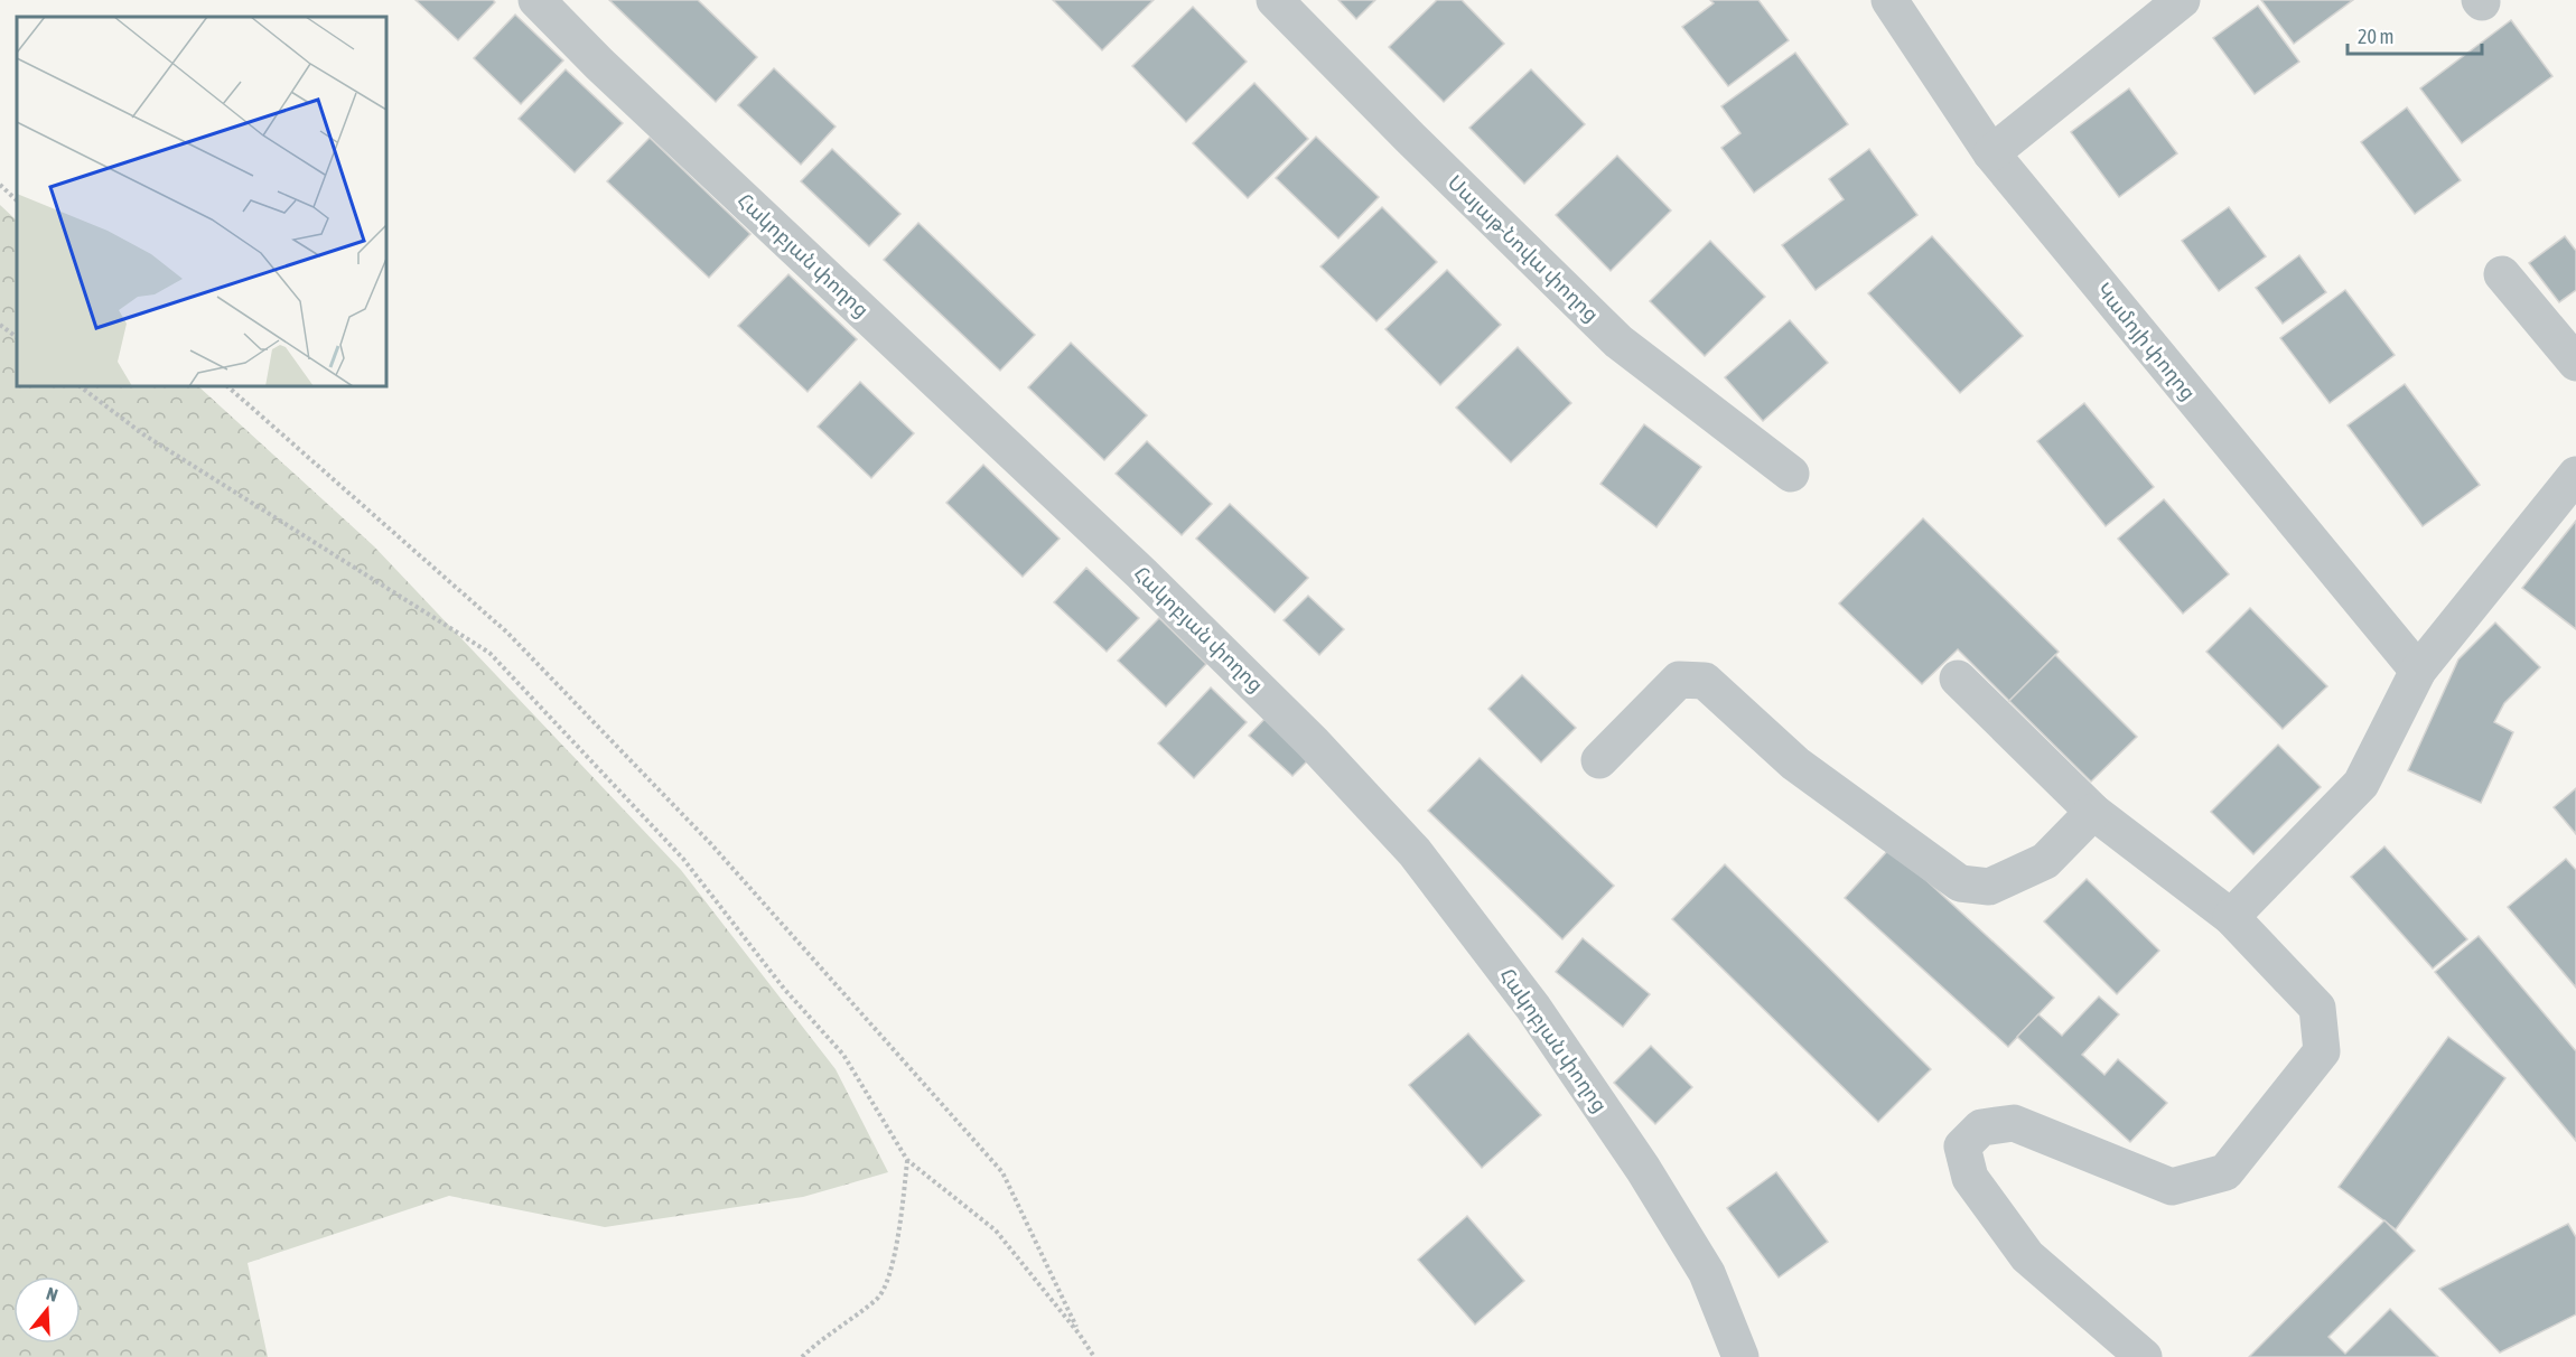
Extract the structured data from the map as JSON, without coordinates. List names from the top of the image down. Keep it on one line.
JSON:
{"streets":{"street":["Սայաթ-Նովա փողոց","Հակոբյան փողոց","Կամոյի փողոց"]},"scale_bar":"20 m","north":"top"}
